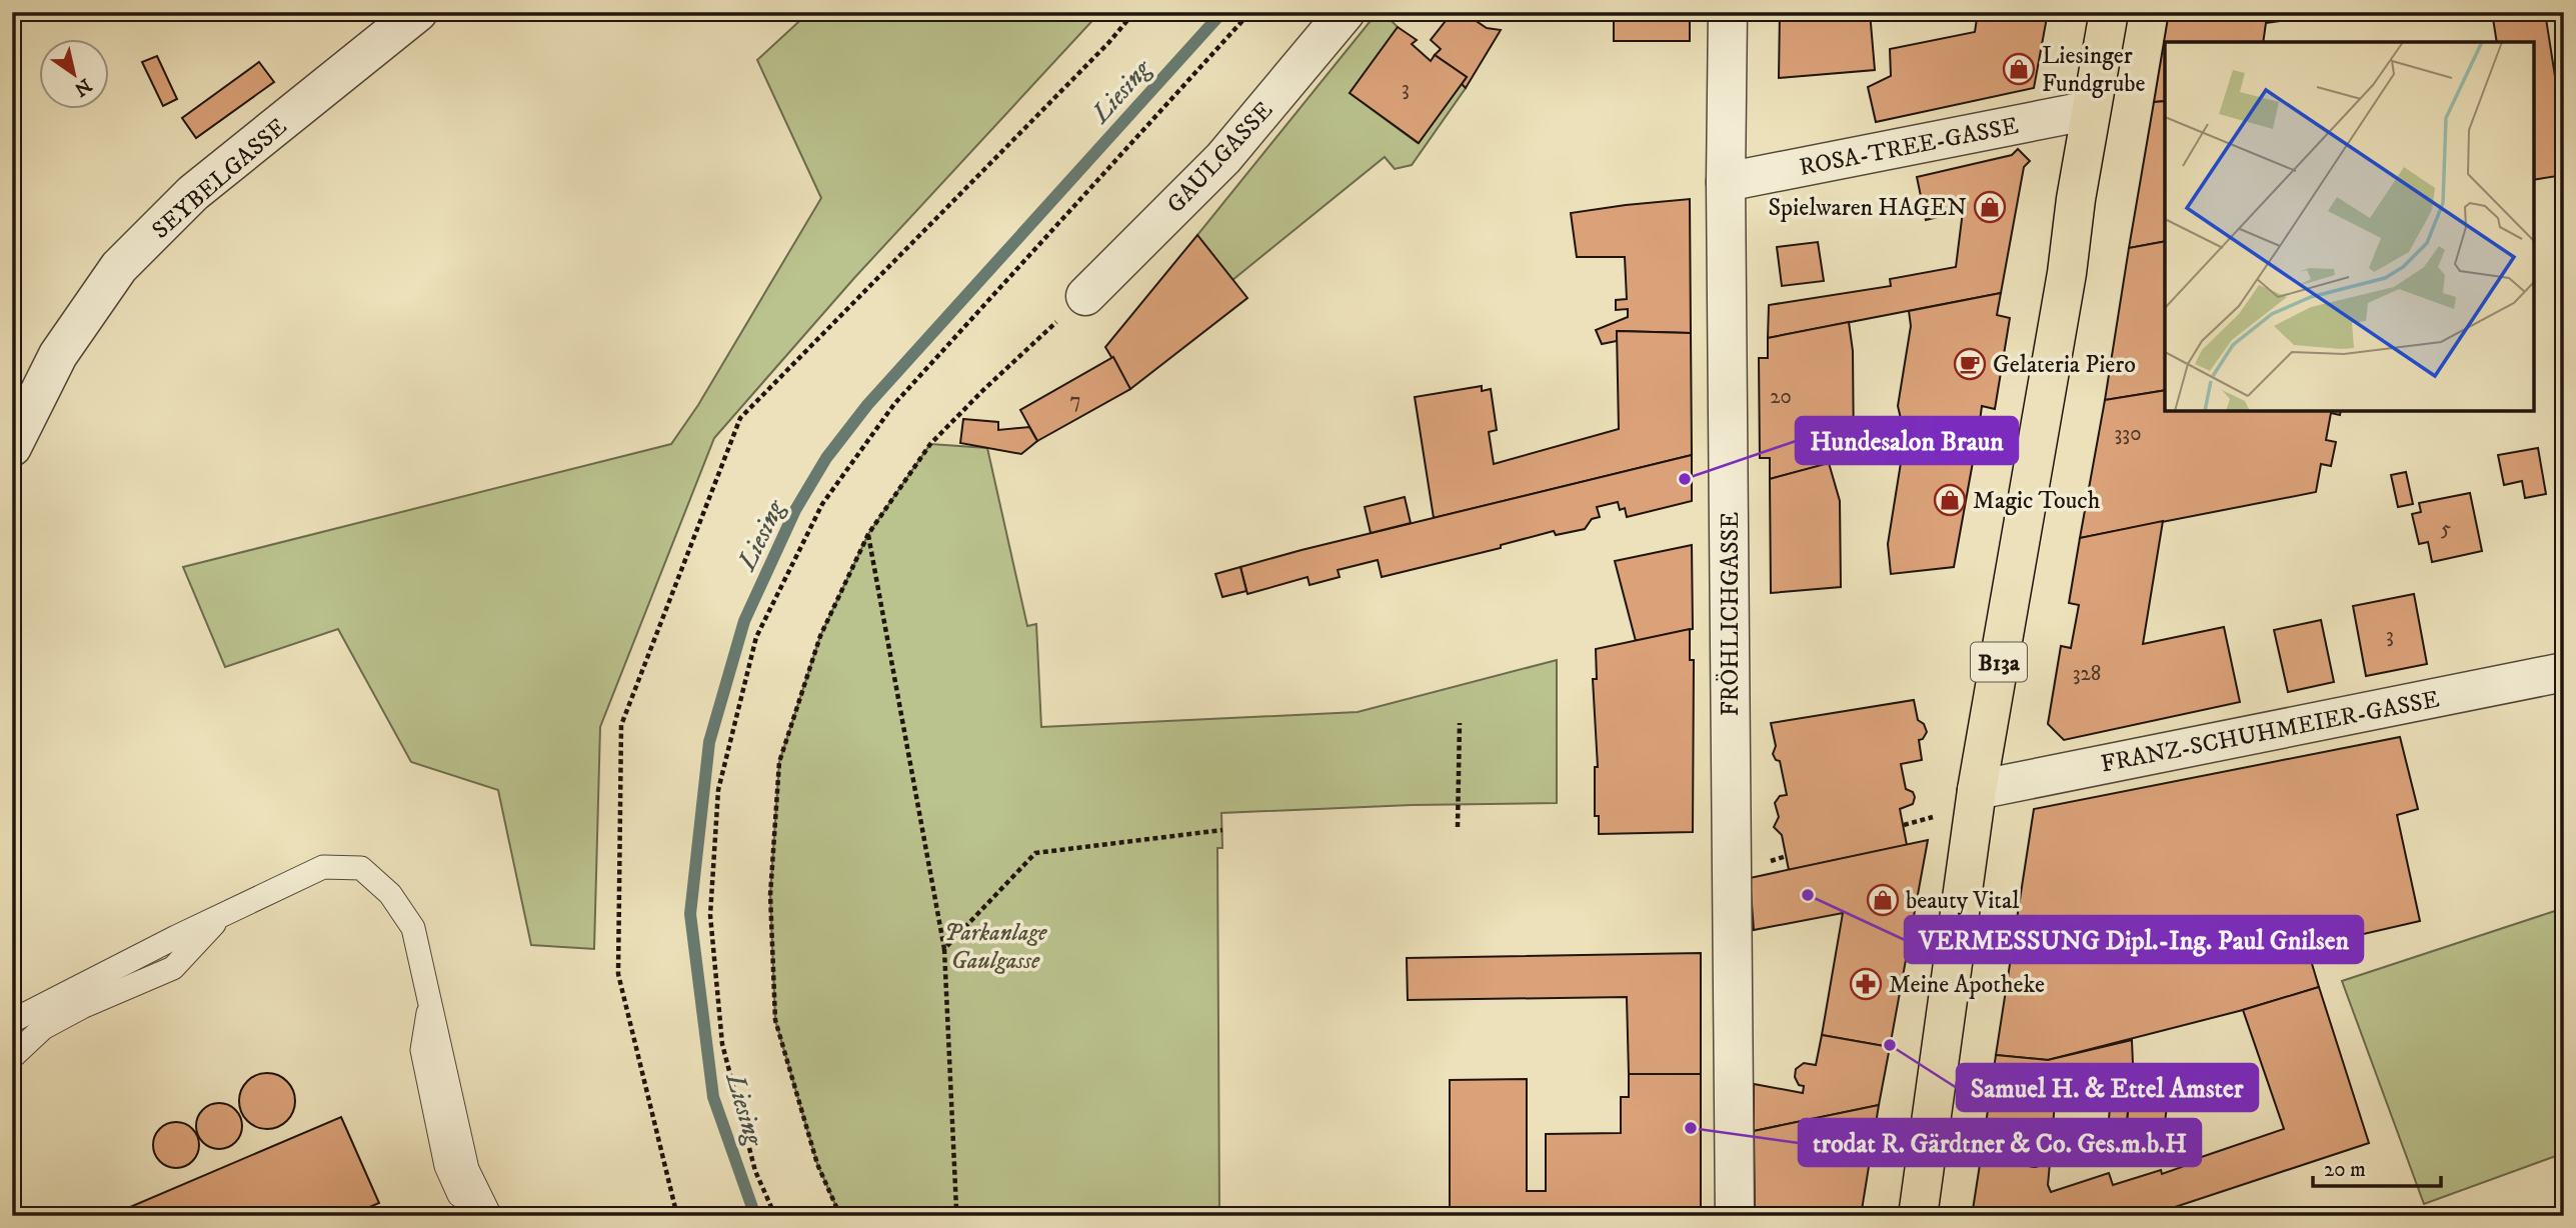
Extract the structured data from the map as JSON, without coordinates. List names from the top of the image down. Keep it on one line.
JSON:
{"streets":{"main road":["B13a"],"street":["ROSA-TREE-GASSE","GAULGASSE","SEYBELGASSE","FRÖHLICHGASSE","FRANZ-SCHUHMEIER-GASSE"]},"crossings":[["ROSA-TREE-GASSE","FRÖHLICHGASSE"],["ROSA-TREE-GASSE","B13a"],["B13a","FRANZ-SCHUHMEIER-GASSE"]],"water":["Liesing"],"parks":["Parkanlage Gaulgasse"],"places":{"shop":["Liesinger Fundgrube","Spielwaren HAGEN","Magic Touch","beauty Vital"],"cafe":["Gelateria Piero"],"other":["Hundesalon Braun","VERMESSUNG Dipl.-Ing. Paul Gnilsen","Samuel H. & Ettel Amster","trodat R. Gärdtner & Co. Ges.m.b.H"],"pharmacy":["Meine Apotheke"]},"house_numbers":["3","20","7","330","5","3","328"],"scale_bar":"20 m","north":"bottom right"}
